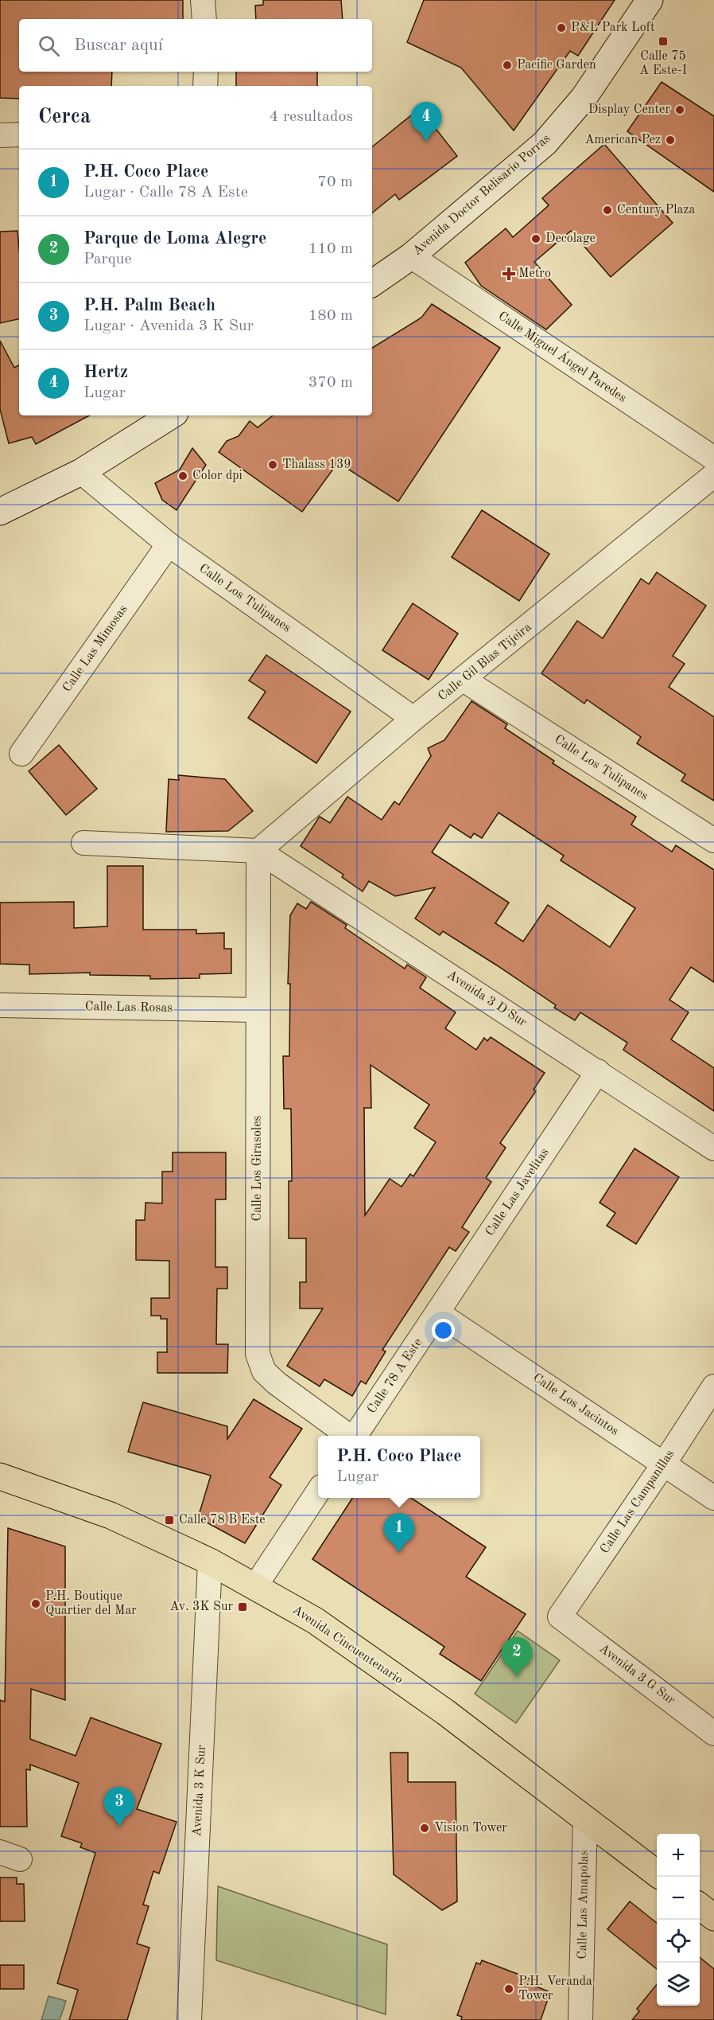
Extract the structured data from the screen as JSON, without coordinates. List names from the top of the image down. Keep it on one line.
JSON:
{"streets":{"main road":["Avenida Cincuentenario"],"street":["Avenida Doctor Belisario Porras","Calle Miguel Ángel Paredes","Calle Los Tulipanes","Calle Las Mimosas","Calle Gil Blas Tijeira","Avenida 3 D Sur","Calle Las Rosas","Calle Los Girasoles","Calle Las Javelitas","Calle 78 A Este","Calle Los Jacintos","Calle Las Campanillas","Avenida 3 G Sur","Avenida 3 K Sur","Calle Las Amapolas"]},"crossings":[["Avenida Doctor Belisario Porras","Calle Miguel Ángel Paredes"],["Calle Los Tulipanes","Calle Las Mimosas"],["Calle Los Tulipanes","Calle Gil Blas Tijeira"],["Calle Gil Blas Tijeira","Avenida 3 D Sur"],["Calle Gil Blas Tijeira","Calle Los Girasoles"],["Avenida 3 D Sur","Calle Los Girasoles"],["Avenida 3 D Sur","Calle Las Javelitas"],["Calle Las Rosas","Calle Los Girasoles"],["Calle Las Javelitas","Calle 78 A Este"],["Calle Las Javelitas","Calle Los Jacintos"],["Calle 78 A Este","Calle Los Jacintos"],["Calle Los Jacintos","Calle Las Campanillas"],["Calle Las Campanillas","Avenida 3 G Sur"],["Avenida Cincuentenario","Avenida 3 K Sur"],["Avenida Cincuentenario","Calle Las Amapolas"]],"places":{"other":["P&L Park Loft","Pacific Garden","Display Center","American Pez","Century Plaza","Decolage","Thalass 139","Color dpi","P.H. Boutique Quartier del Mar","Vision Tower","P.H. Veranda Tower"],"transit":["Calle 75 A Este-I","Calle 78 B Este","Av. 3K Sur"],"health":["Metro"]},"page":{"search":"Buscar aquí","heading":["Cerca","4 resultados"],"pins":["4","1","2","3"],"list":[{"mark":"1","name":"P.H. Coco Place","note":"Lugar · Calle 78 A Este","value":"70 m"},{"mark":"2","name":"Parque de Loma Alegre","note":"Parque","value":"110 m"},{"mark":"3","name":"P.H. Palm Beach","note":"Lugar · Avenida 3 K Sur","value":"180 m"},{"mark":"4","name":"Hertz","note":"Lugar","value":"370 m"}],"popup":["P.H. Coco Place","Lugar"],"map_buttons":["+","−"]}}
